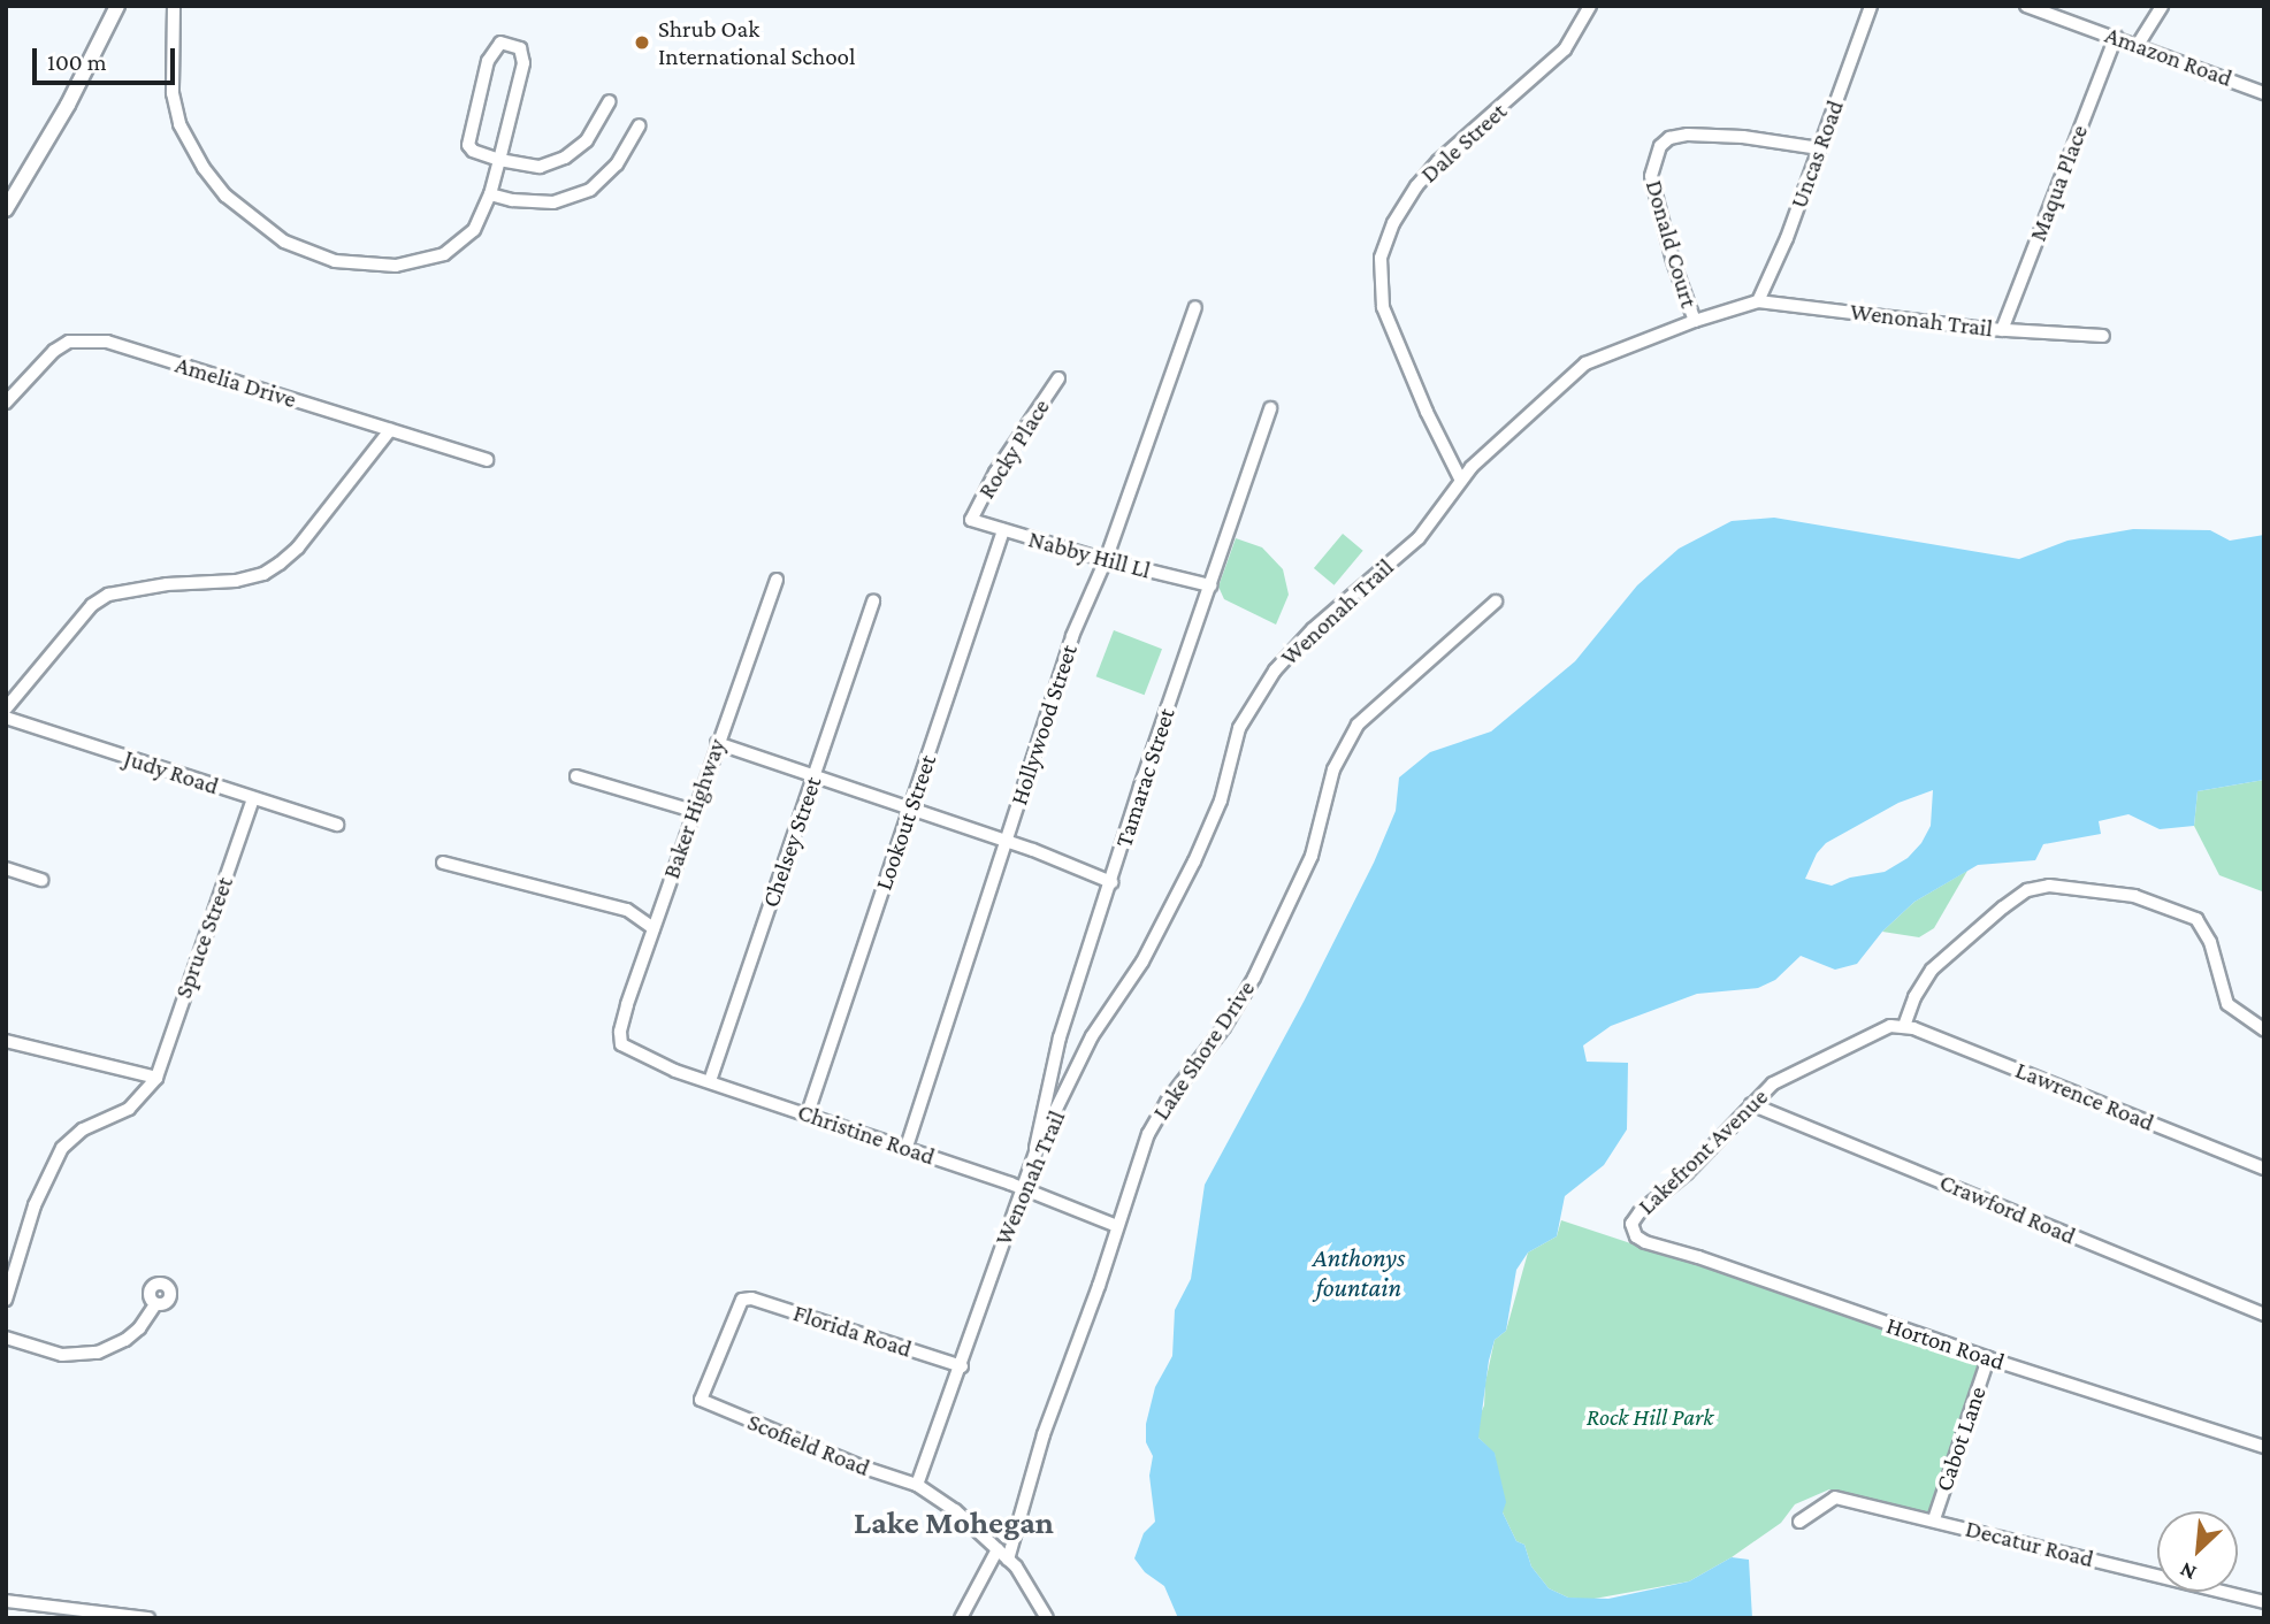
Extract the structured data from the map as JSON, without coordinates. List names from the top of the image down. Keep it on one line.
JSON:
{"streets":{"street":["Amazon Road","Dale Street","Uncas Road","Maqua Place","Donald Court","Wenonah Trail","Amelia Drive","Rocky Place","Nabby Hill Ll","Hollywood Street","Judy Road","Tamarac Street","Baker Highway","Lookout Street","Chelsey Street","Spruce Street","Lake Shore Drive","Lawrence Road","Christine Road","Lakefront Avenue","Crawford Road","Florida Road","Horton Road","Cabot Lane","Scofield Road","Decatur Road"]},"crossings":[["Amazon Road","Maqua Place"],["Dale Street","Wenonah Trail"],["Uncas Road","Donald Court"],["Uncas Road","Wenonah Trail"],["Maqua Place","Wenonah Trail"],["Donald Court","Wenonah Trail"],["Wenonah Trail","Tamarac Street"],["Wenonah Trail","Christine Road"],["Wenonah Trail","Florida Road"],["Wenonah Trail","Scofield Road"],["Rocky Place","Nabby Hill Ll"],["Nabby Hill Ll","Hollywood Street"],["Nabby Hill Ll","Tamarac Street"],["Nabby Hill Ll","Lookout Street"],["Hollywood Street","Christine Road"],["Judy Road","Spruce Street"],["Baker Highway","Christine Road"],["Lookout Street","Christine Road"],["Chelsey Street","Christine Road"],["Lake Shore Drive","Christine Road"],["Lake Shore Drive","Scofield Road"],["Lawrence Road","Lakefront Avenue"],["Lakefront Avenue","Crawford Road"],["Lakefront Avenue","Horton Road"],["Florida Road","Scofield Road"],["Horton Road","Cabot Lane"],["Cabot Lane","Decatur Road"]],"districts":["Lake Mohegan"],"water":["Anthonys fountain"],"parks":["Rock Hill Park"],"places":["Shrub Oak International School"],"scale_bar":"100 m","north":"bottom left"}
